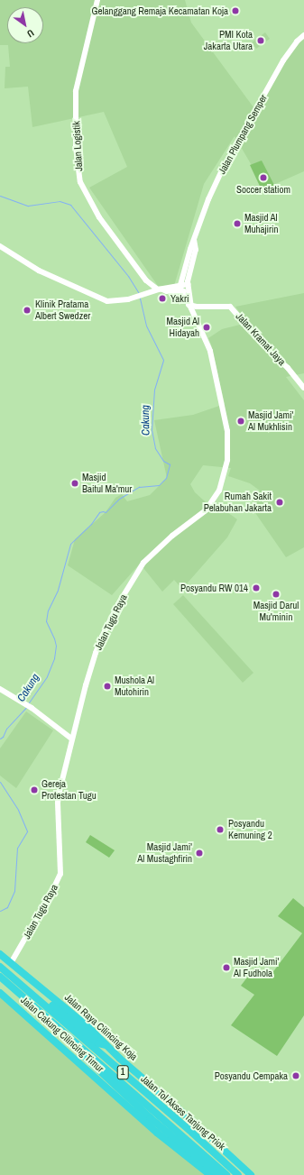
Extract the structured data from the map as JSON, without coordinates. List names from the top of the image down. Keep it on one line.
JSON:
{"streets":{"highway":["Jalan Raya Cilincing Koja","Jalan Cakung Cilincing Timur","1","Jalan Tol Akses Tanjung Priok"],"main road":["Jalan Plumpang Semper","Jalan Logistik","Jalan Kramat Jaya","Jalan Tugu Raya"]},"crossings":[["Jalan Plumpang Semper","Jalan Kramat Jaya"],["Jalan Plumpang Semper","Jalan Tugu Raya"],["Jalan Kramat Jaya","Jalan Tugu Raya"],["Jalan Tugu Raya","Jalan Raya Cilincing Koja"]],"water":["Cakung"],"places":["Gelanggang Remaja Kecamatan Koja","PMI Kota Jakarta Utara","Soccer statiom","Masjid Al Muhajirin","Yakri","Klinik Pratama Albert Swedzer","Masjid Al Hidayah","Masjid Jami' Al Mukhlisin","Masjid Baitul Ma'mur","Rumah Sakit Pelabuhan Jakarta","Posyandu RW 014","Masjid Darul Mu'minin","Mushola Al Mutohirin","Gereja Protestan Tugu","Posyandu Kemuning 2","Masjid Jami' Al Mustaghfirin","Masjid Jami' Al Fudhola","Posyandu Cempaka"],"north":"bottom right"}
